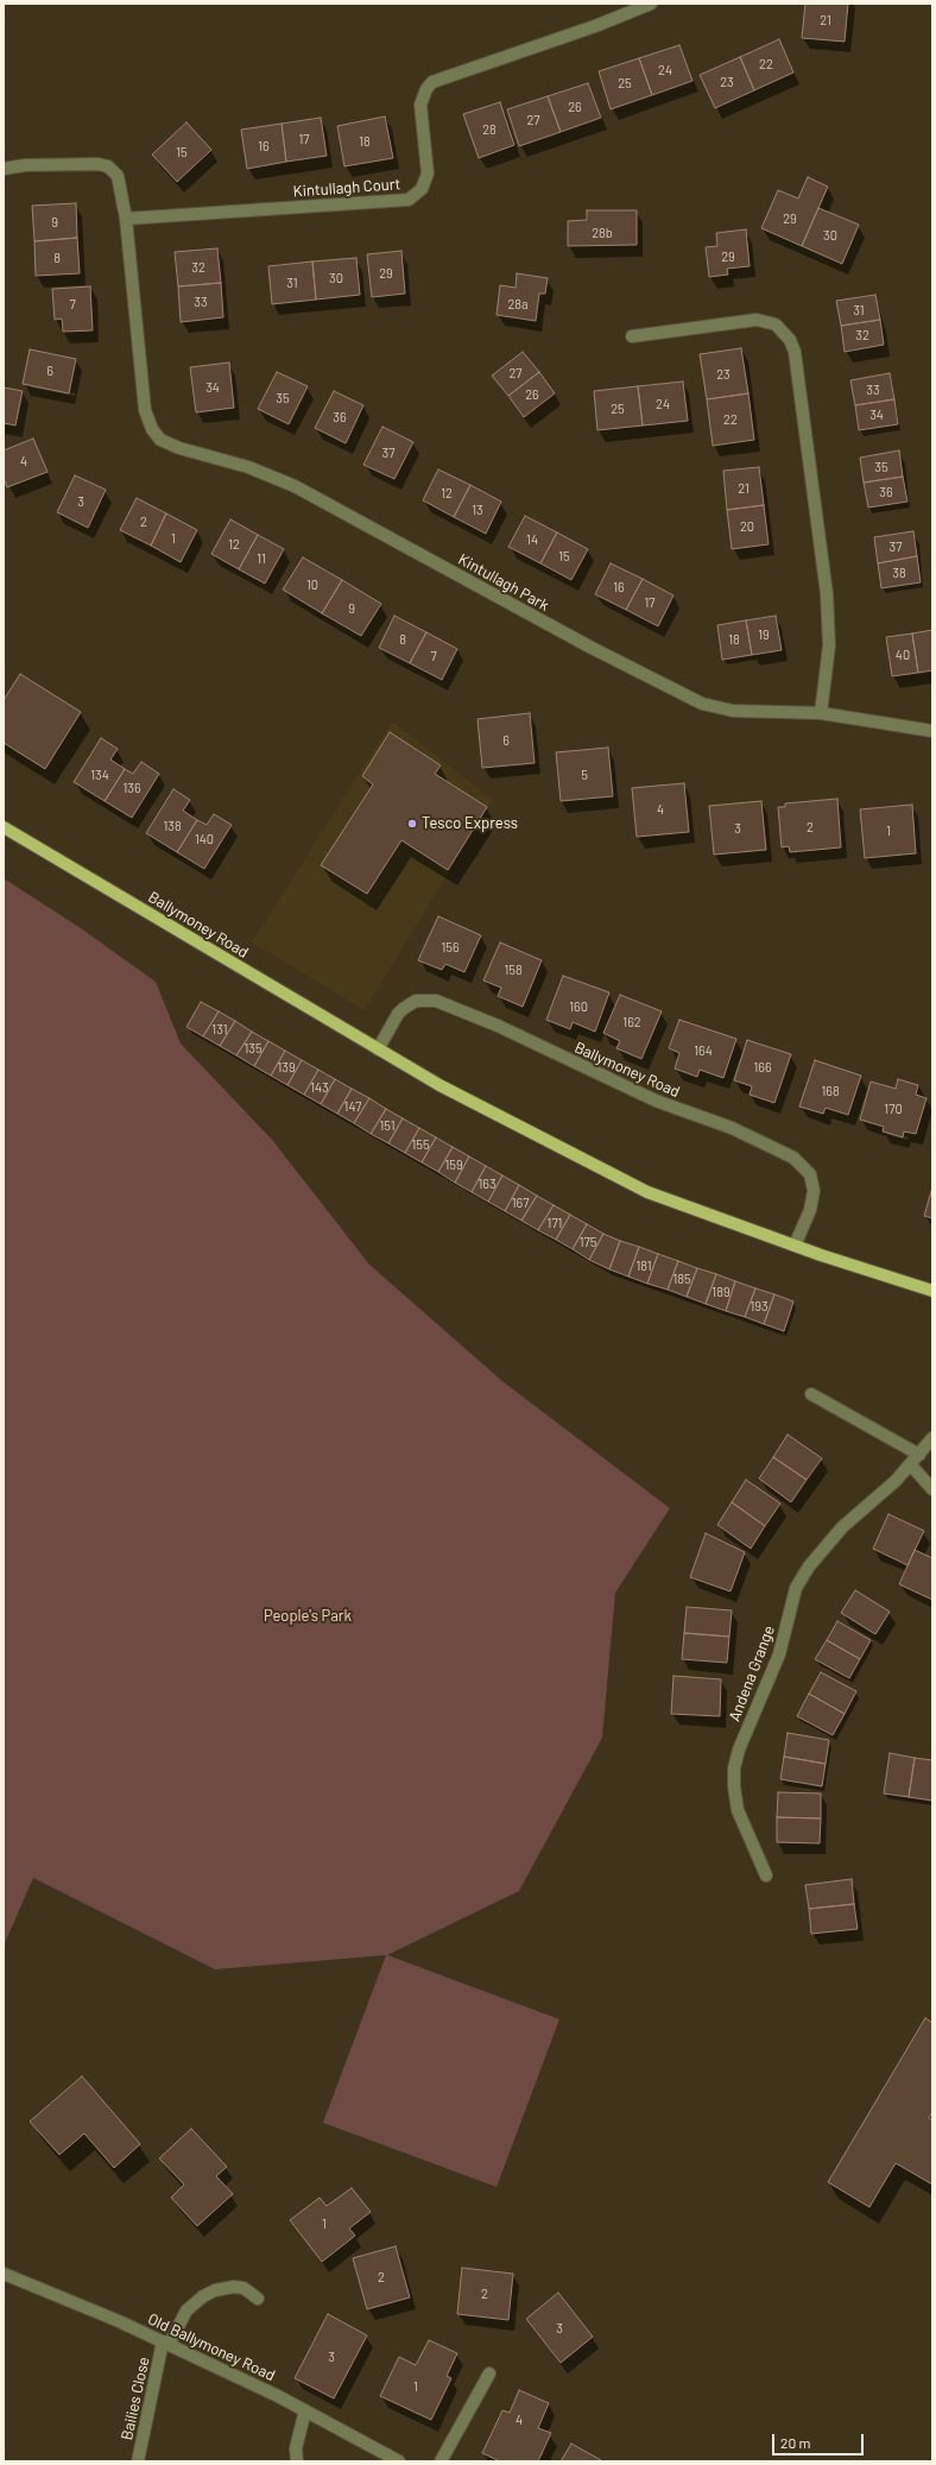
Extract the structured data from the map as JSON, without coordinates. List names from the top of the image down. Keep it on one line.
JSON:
{"streets":{"main road":["Ballymoney Road"],"street":["Kintullagh Court","Kintullagh Park","Andena Grange","Old Ballymoney Road","Bailies Close"]},"crossings":[["Kintullagh Court","Kintullagh Park"],["Old Ballymoney Road","Bailies Close"]],"parks":["People's Park"],"places":["Tesco Express"],"house_numbers":["21","22","24","23","25","26","27","28","17","18","16","15","29","9","28b","30","29","8","32","29","30","31","33","7","28a","31","32","6","27","23","34","33","26","35","24","25","34","36","22","37","4","35","21","36","12","3","13","2","20","1","14","12","37","15","11","38","10","16","17","9","19","8","18","40","7","6","134","5","136","4","138","2","3","1","140","156","158","160","162","131","135","164","139","166","143","168","147","170","151","155","159","163","167","171","175","181","185","189","193","1","2","2","3","3","1","4"],"scale_bar":"20 m"}
